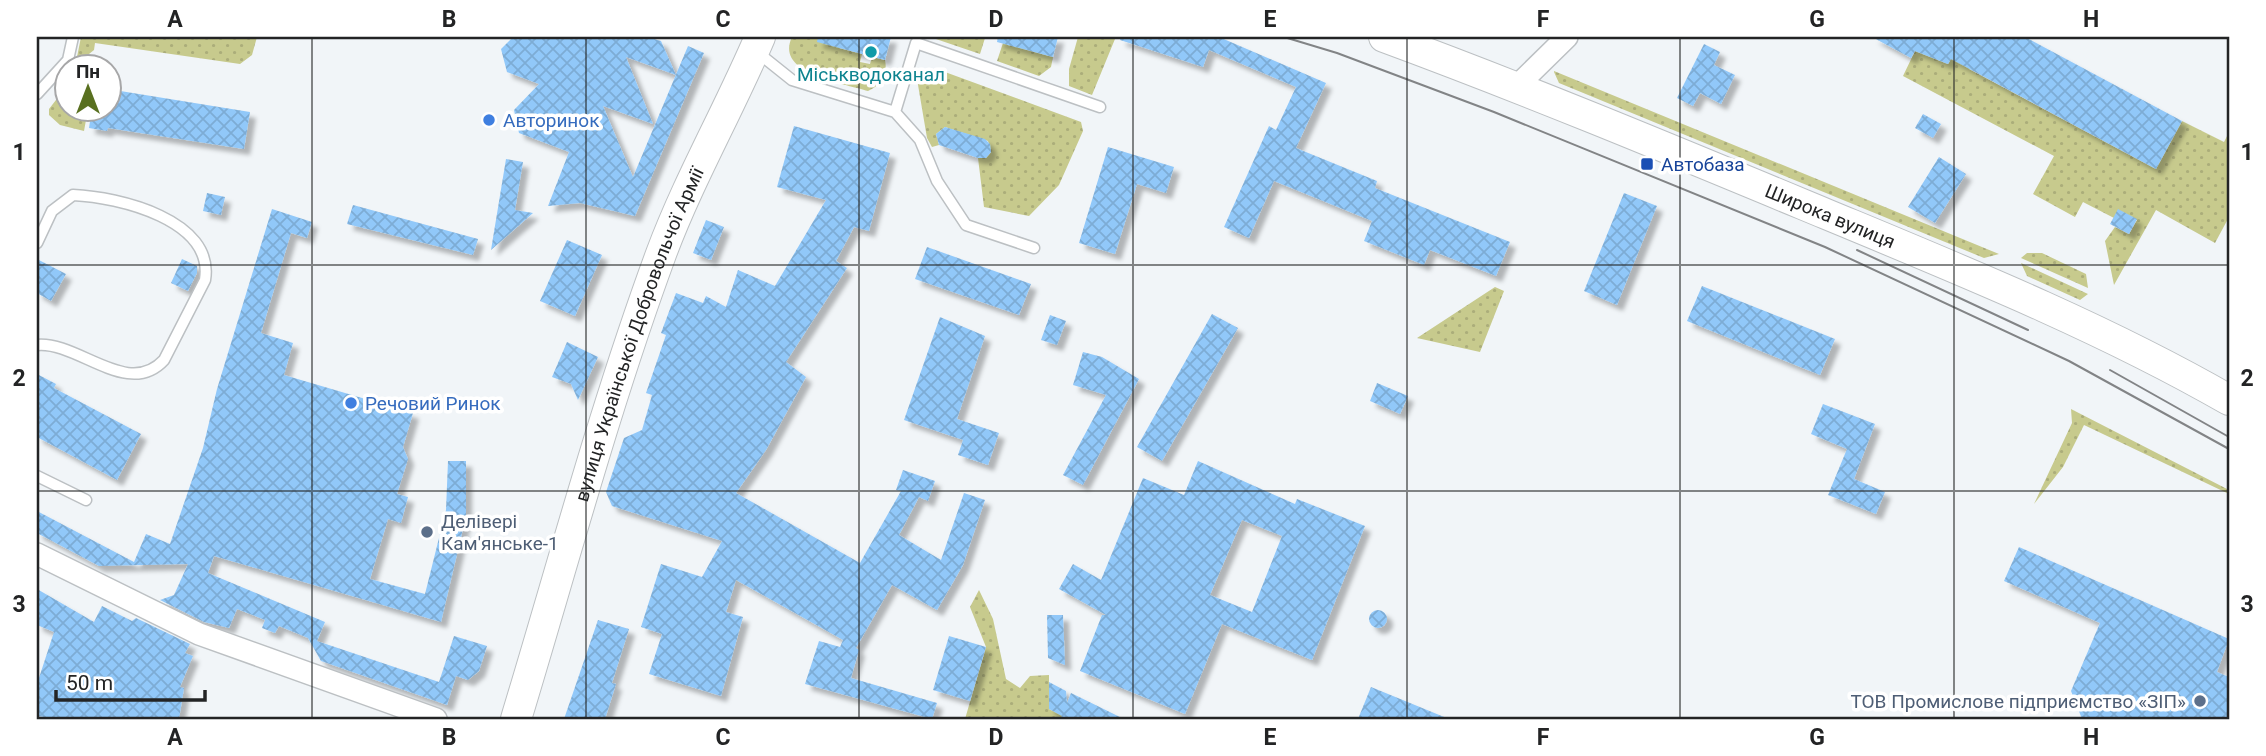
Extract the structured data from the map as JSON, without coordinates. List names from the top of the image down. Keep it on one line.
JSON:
{"streets":{"street":["Широка вулиця","вулиця Української Добровольчої Армії"]},"places":{"other":["Міськводоканал","Авторинок","Речовий Ринок","Делівері Кам'янське-1","ТОВ Промислове підприємство «ЗІП»"],"transit":["Автобаза"]},"scale_bar":"50 m","north":"top","grid":{"columns":["A","B","C","D","E","F","G","H"],"rows":["1","2","3"]}}
